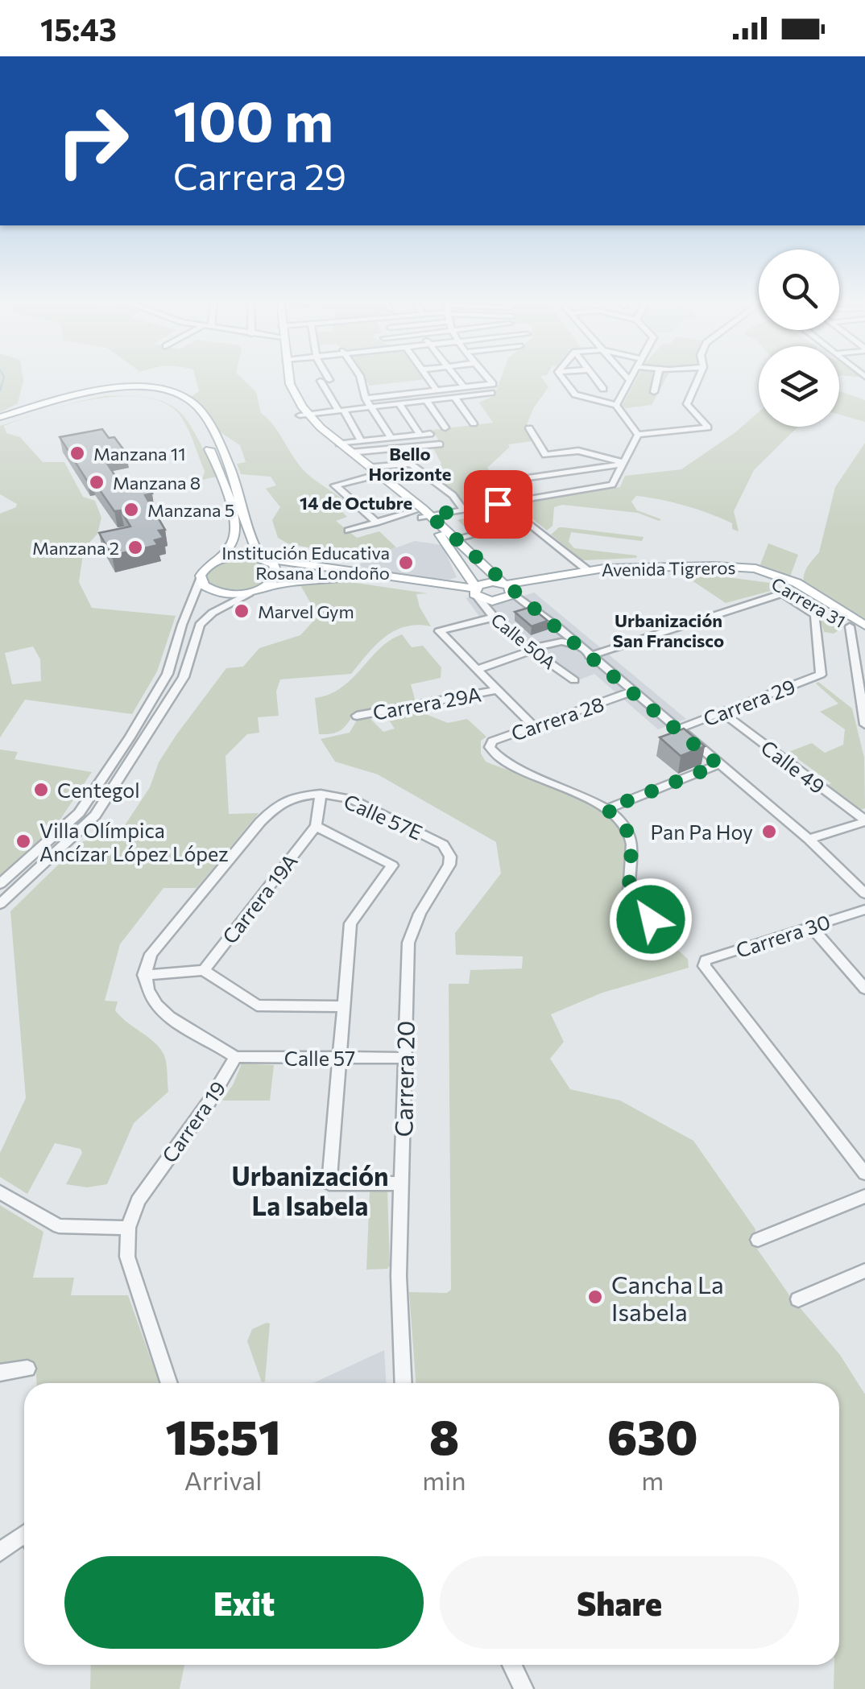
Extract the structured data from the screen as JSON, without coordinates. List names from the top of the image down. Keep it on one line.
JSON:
{"streets":{"main road":["Avenida Tigreros","Carrera 31"],"street":["Calle 50A","Carrera 29","Carrera 29A","Carrera 28","Calle 49","Calle 57E","Carrera 19A","Carrera 30","Calle 57","Carrera 20","Carrera 19"]},"crossings":[["Avenida Tigreros","Carrera 31"],["Carrera 29","Calle 49"],["Calle 57E","Carrera 20"],["Calle 57E","Carrera 19"],["Calle 57","Carrera 20"],["Calle 57","Carrera 19"]],"districts":["Bello Horizonte","14 de Octubre","Urbanización San Francisco","Urbanización La Isabela"],"places":["Manzana 11","Manzana 8","Manzana 5","Manzana 2","Institución Educativa Rosana Londoño","Marvel Gym","Centegol","Pan Pa Hoy","Villa Olímpica Ancízar López López","Cancha La Isabela"],"page":{"status":"15:43","turn":["100 m","Carrera 29"],"eta":["15:51","Arrival","8","min","630","m"],"buttons":["Exit","Share"]}}
